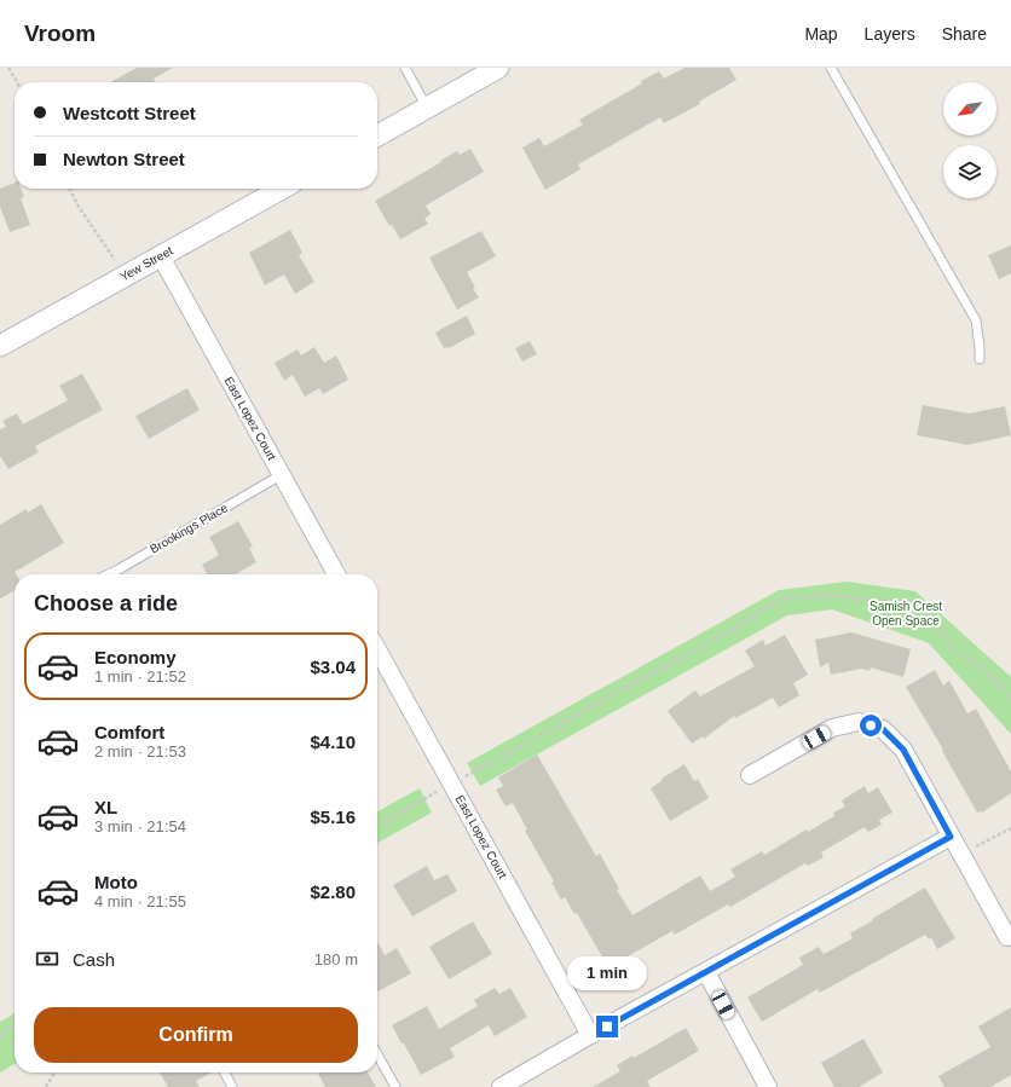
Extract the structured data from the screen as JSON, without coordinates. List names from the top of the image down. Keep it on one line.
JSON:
{"streets":{"street":["Yew Street","East Lopez Court"],"lane":["Brookings Place"]},"crossings":[["Yew Street","East Lopez Court"],["East Lopez Court","Brookings Place"]],"parks":["Samish Crest Open Space"],"north":"bottom left","page":{"header":"Vroom","nav":["Map","Layers","Share"],"banner":["Westcott Street","Newton Street"],"heading":"Choose a ride","list":[{"name":"Economy","note":"1 min · 21:52","value":"$3.04"},{"name":"Comfort","note":"2 min · 21:53","value":"$4.10"},{"name":"XL","note":"3 min · 21:54","value":"$5.16"},{"name":"Moto","note":"4 min · 21:55","value":"$2.80"}],"pay":["Cash","180 m"],"bubble":"1 min","buttons":"Confirm"}}
